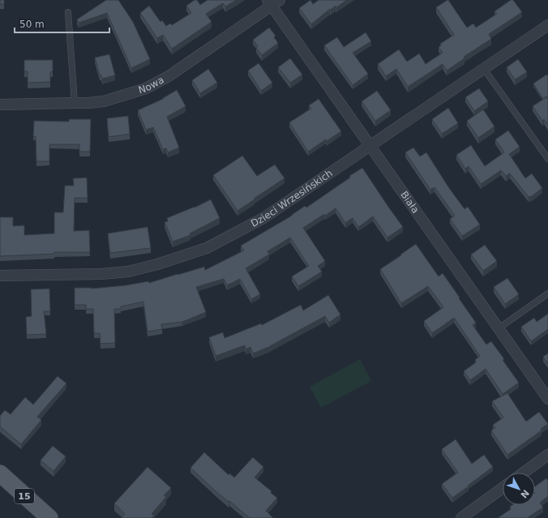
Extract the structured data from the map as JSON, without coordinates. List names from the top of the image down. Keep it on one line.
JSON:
{"streets":{"main road":["15"],"street":["Nowa","Dzieci Wrzesińskich","Biała"]},"crossings":[["Nowa","Biała"],["Dzieci Wrzesińskich","Biała"]],"scale_bar":"50 m","north":"bottom right"}
